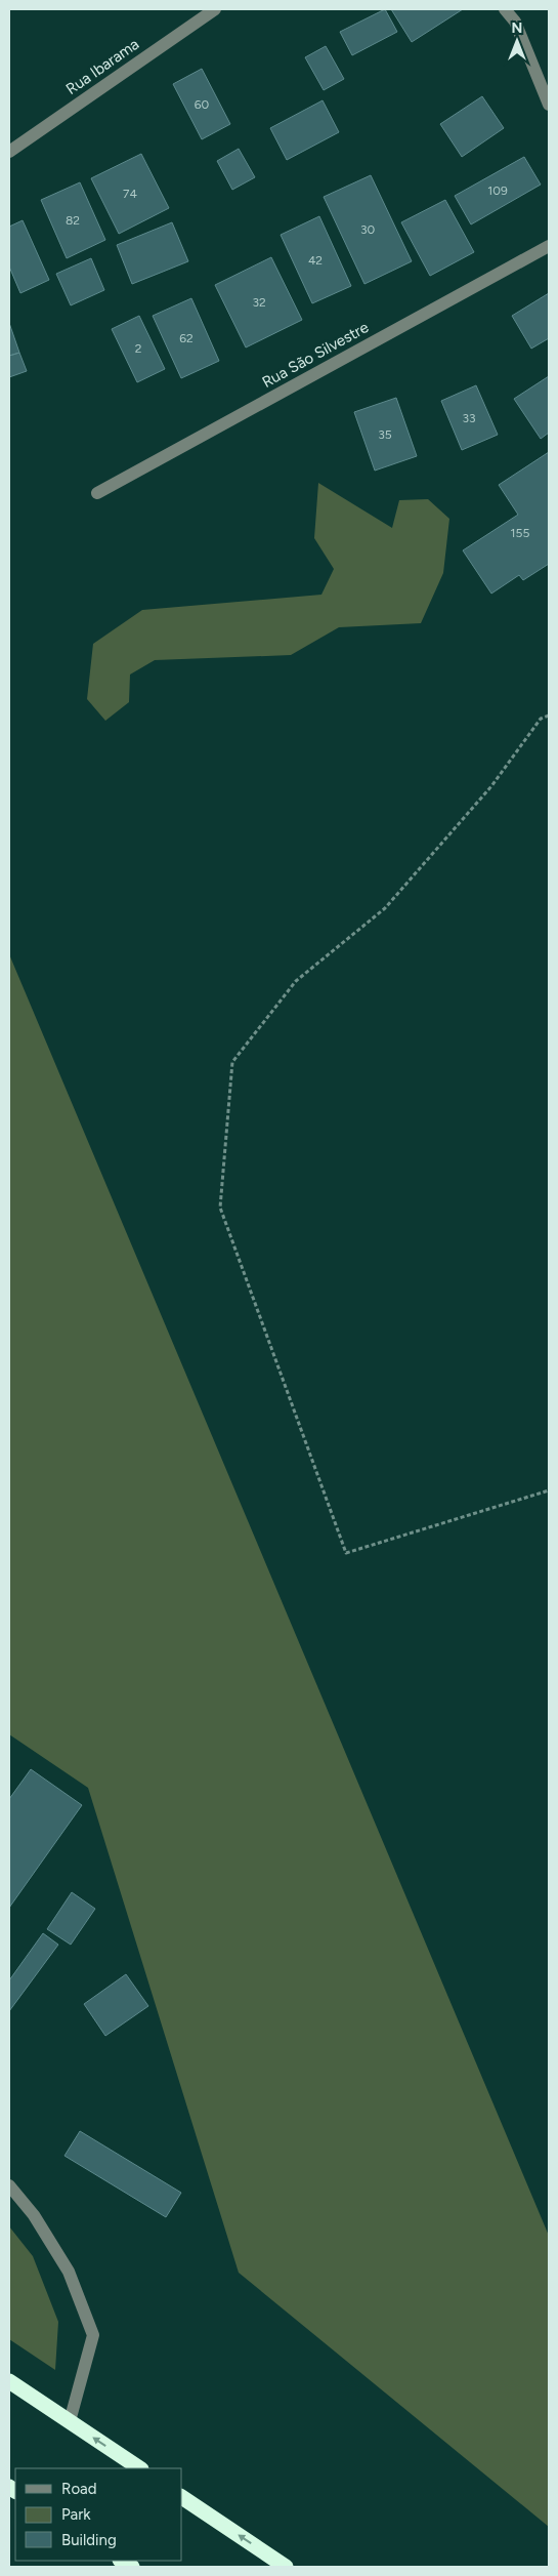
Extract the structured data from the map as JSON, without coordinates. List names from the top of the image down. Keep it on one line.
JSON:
{"streets":{"street":["Rua Ibarama","Rua São Silvestre"]},"house_numbers":["60","109","74","82","30","42","32","62","2","33","35","155"],"legend":["Road","Park","Building"],"north":"top"}
